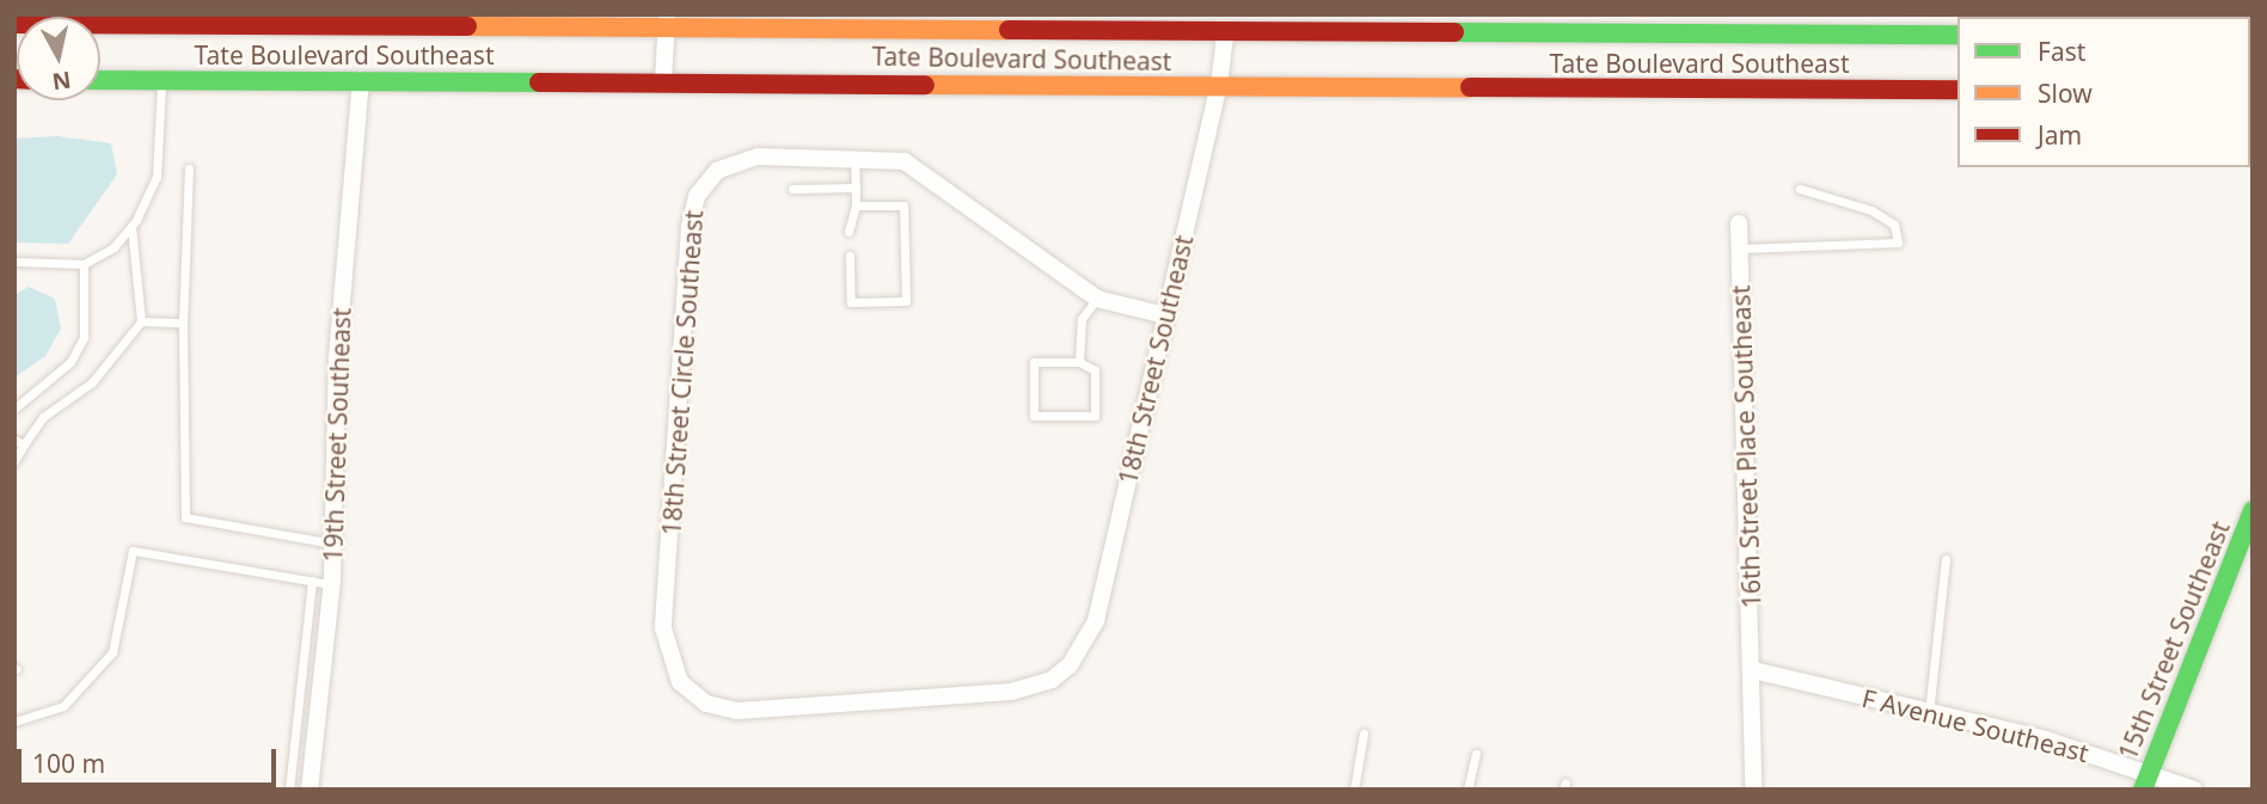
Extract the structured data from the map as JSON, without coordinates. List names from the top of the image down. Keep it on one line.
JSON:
{"streets":{"main road":["Tate Boulevard Southeast","15th Street Southeast"],"street":["18th Street Southeast","18th Street Circle Southeast","19th Street Southeast","16th Street Place Southeast","F Avenue Southeast"]},"crossings":[["Tate Boulevard Southeast","18th Street Southeast"],["Tate Boulevard Southeast","19th Street Southeast"],["18th Street Southeast","18th Street Circle Southeast"],["16th Street Place Southeast","F Avenue Southeast"],["15th Street Southeast","F Avenue Southeast"]],"legend":["Fast","Slow","Jam"],"scale_bar":"100 m","north":"bottom"}
